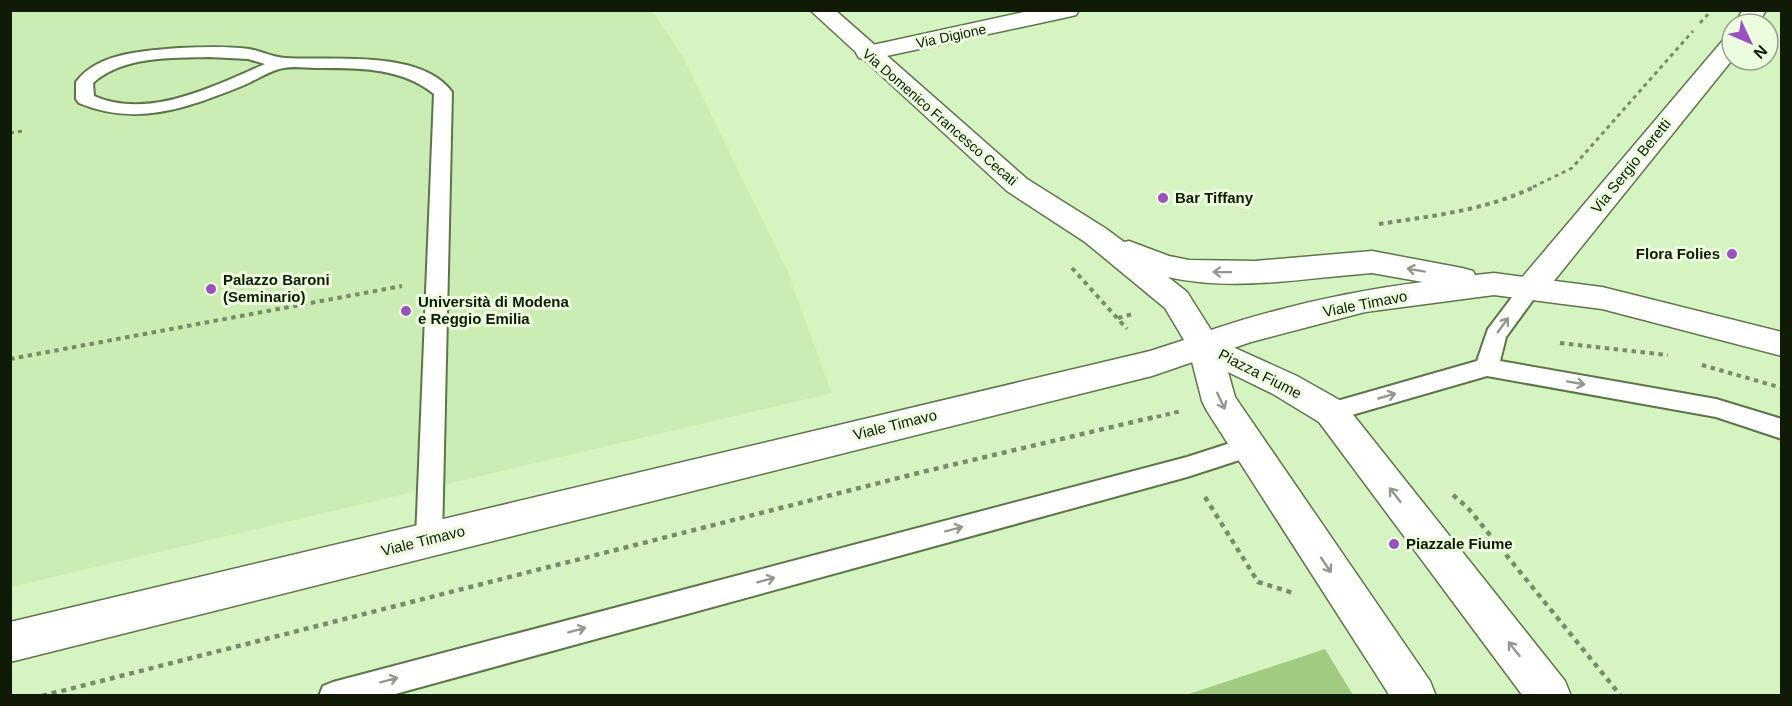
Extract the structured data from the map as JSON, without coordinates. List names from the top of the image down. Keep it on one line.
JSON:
{"streets":{"street":["Via Digione","Via Domenico Francesco Cecati","Via Sergio Beretti","Viale Timavo","Piazza Fiume"]},"crossings":[["Via Digione","Via Domenico Francesco Cecati"],["Via Domenico Francesco Cecati","Viale Timavo"],["Via Domenico Francesco Cecati","Piazza Fiume"],["Via Sergio Beretti","Viale Timavo"],["Viale Timavo","Piazza Fiume"]],"places":["Bar Tiffany","Flora Folies","Palazzo Baroni (Seminario)","Università di Modena e Reggio Emilia","Piazzale Fiume"],"north":"bottom right"}
